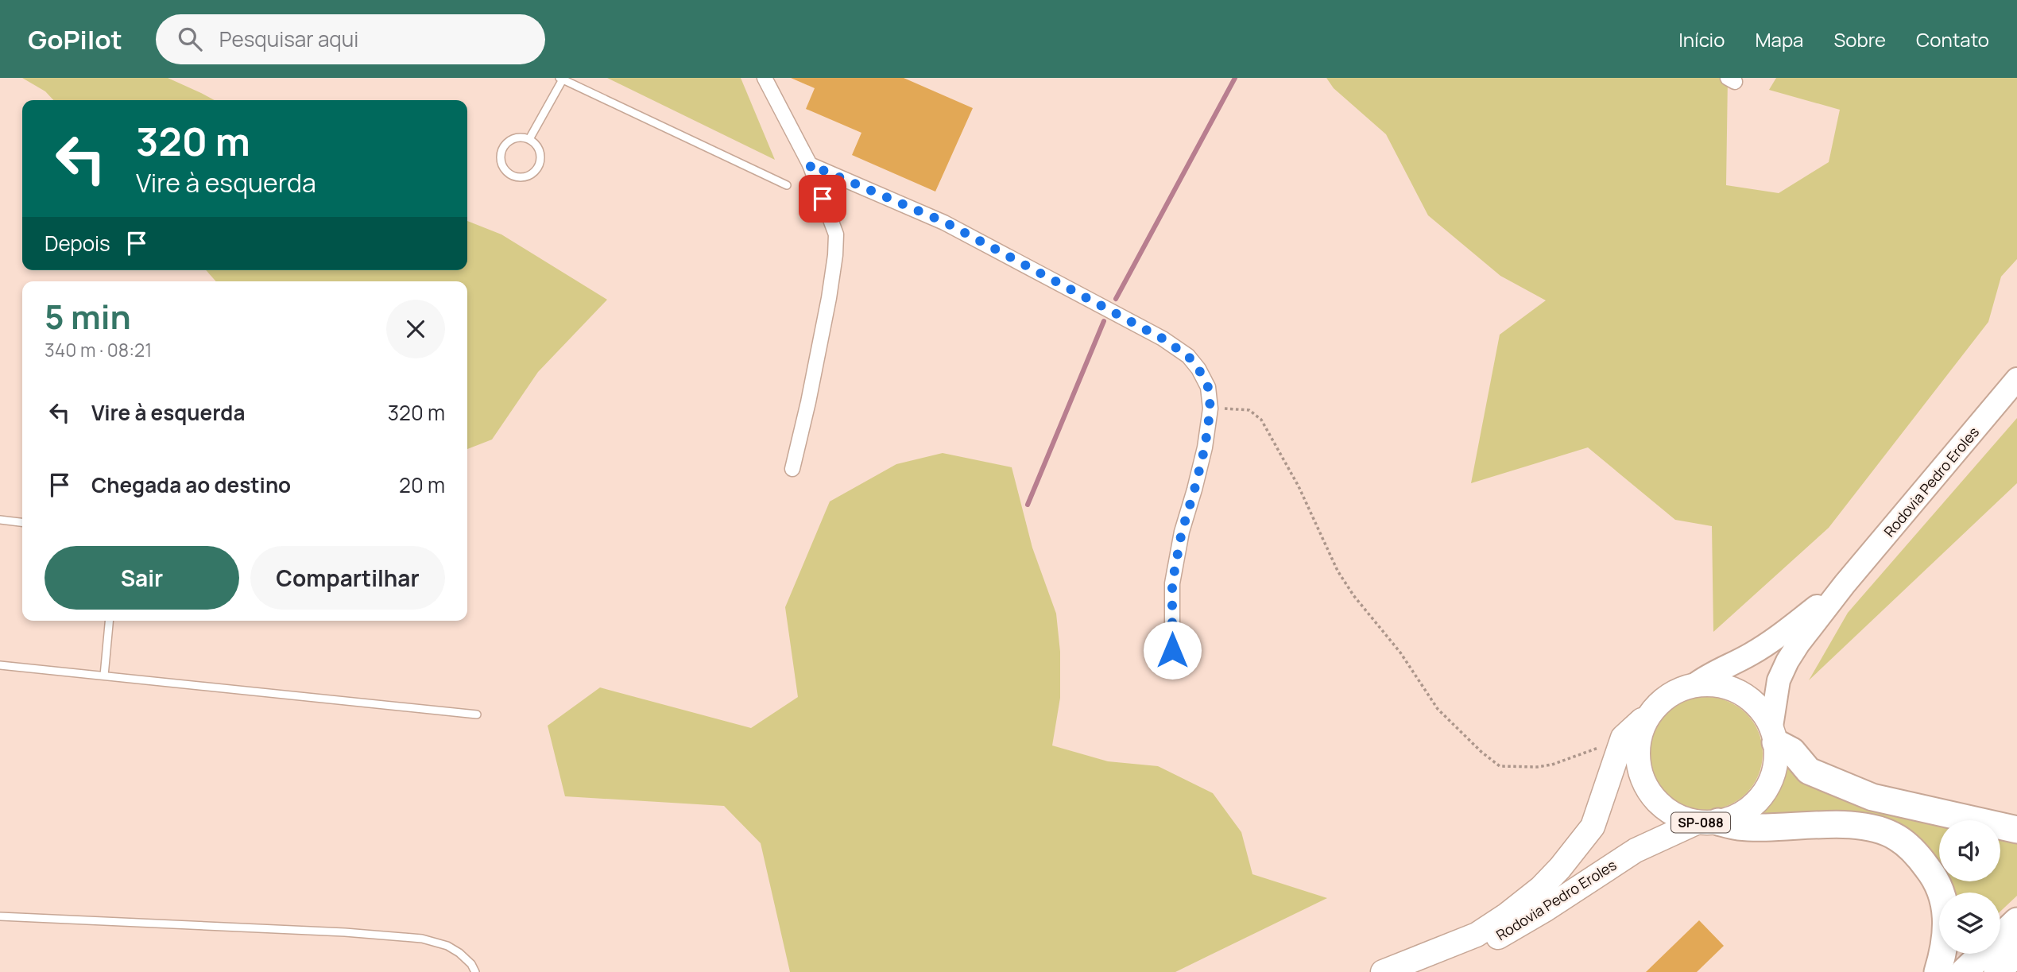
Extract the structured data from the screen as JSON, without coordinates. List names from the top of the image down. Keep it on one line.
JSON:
{"streets":{"highway":["Rodovia Pedro Eroles","SP-088"]},"page":{"header":"GoPilot","search":"Pesquisar aqui","nav":["Início","Mapa","Sobre","Contato"],"turn":["320 m","Vire à esquerda"],"then":"Depois","heading":["5 min","340 m · 08:21"],"list":[{"name":"Vire à esquerda","value":"320 m"},{"name":"Chegada ao destino","value":"20 m"}],"buttons":["Sair","Compartilhar"]}}
